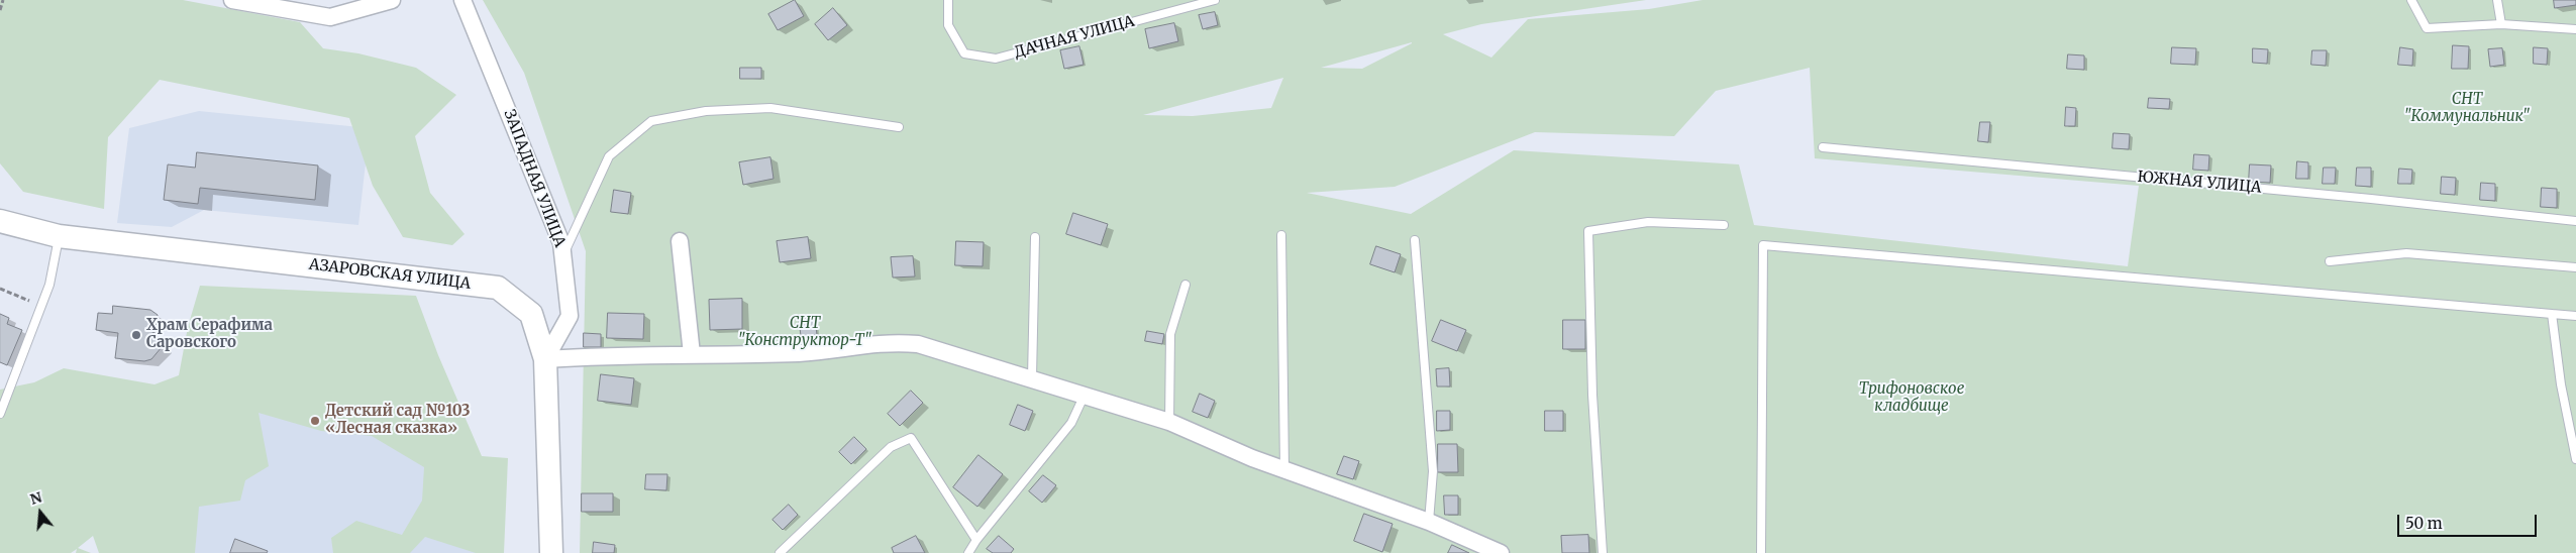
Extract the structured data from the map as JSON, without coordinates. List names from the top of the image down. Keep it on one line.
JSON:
{"streets":{"street":["ЗАПАДНАЯ УЛИЦА","АЗАРОВСКАЯ УЛИЦА"],"lane":["ДАЧНАЯ УЛИЦА","ЮЖНАЯ УЛИЦА"]},"crossings":[["ЗАПАДНАЯ УЛИЦА","АЗАРОВСКАЯ УЛИЦА"]],"parks":["СНТ \"Коммунальник\"","СНТ \"Конструктор-Т\"","Трифоновское кладбище"],"places":["Храм Серафима Саровского","Детский сад №103 «Лесная сказка»"],"scale_bar":"50 m","north":"top"}
